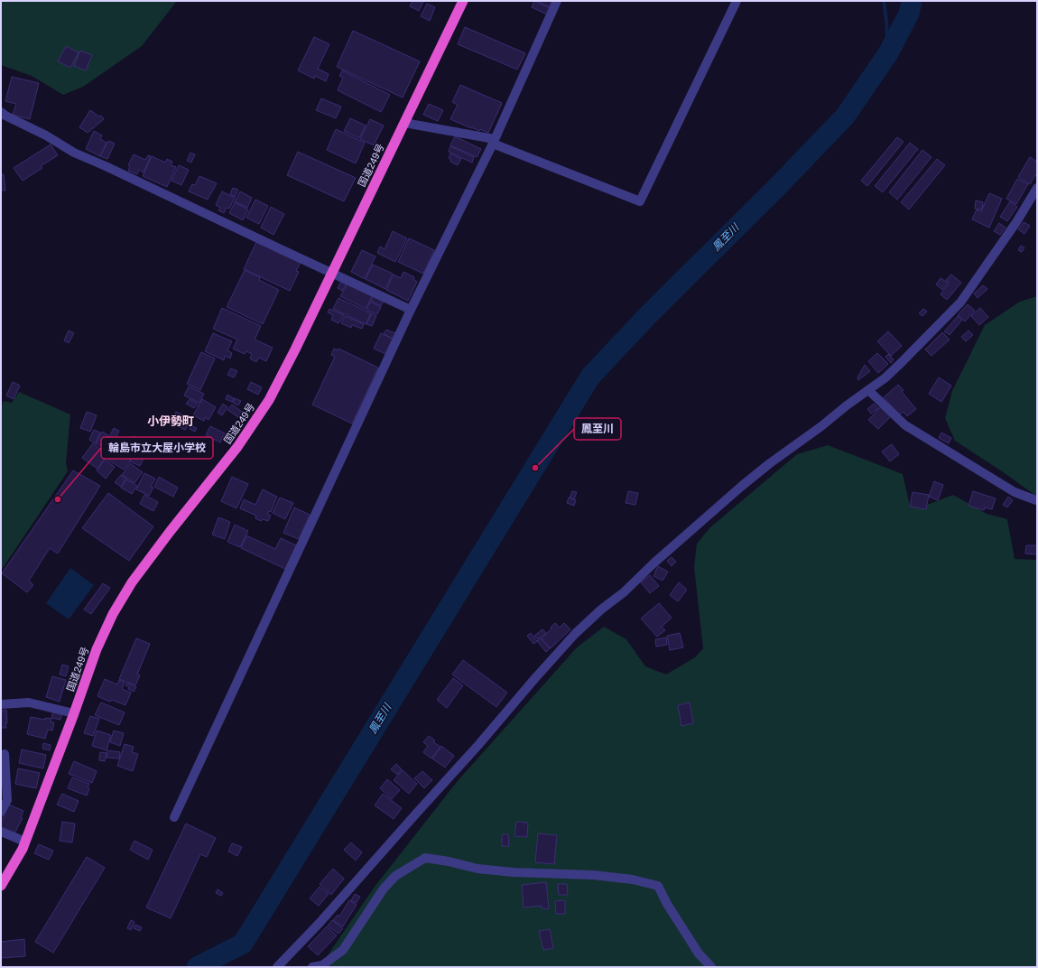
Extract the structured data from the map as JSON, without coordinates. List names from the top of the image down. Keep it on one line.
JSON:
{"streets":{"highway":["国道249号"]},"districts":["小伊勢町"],"water":["鳳至川"],"places":["鳳至川","輪島市立大屋小学校"]}
